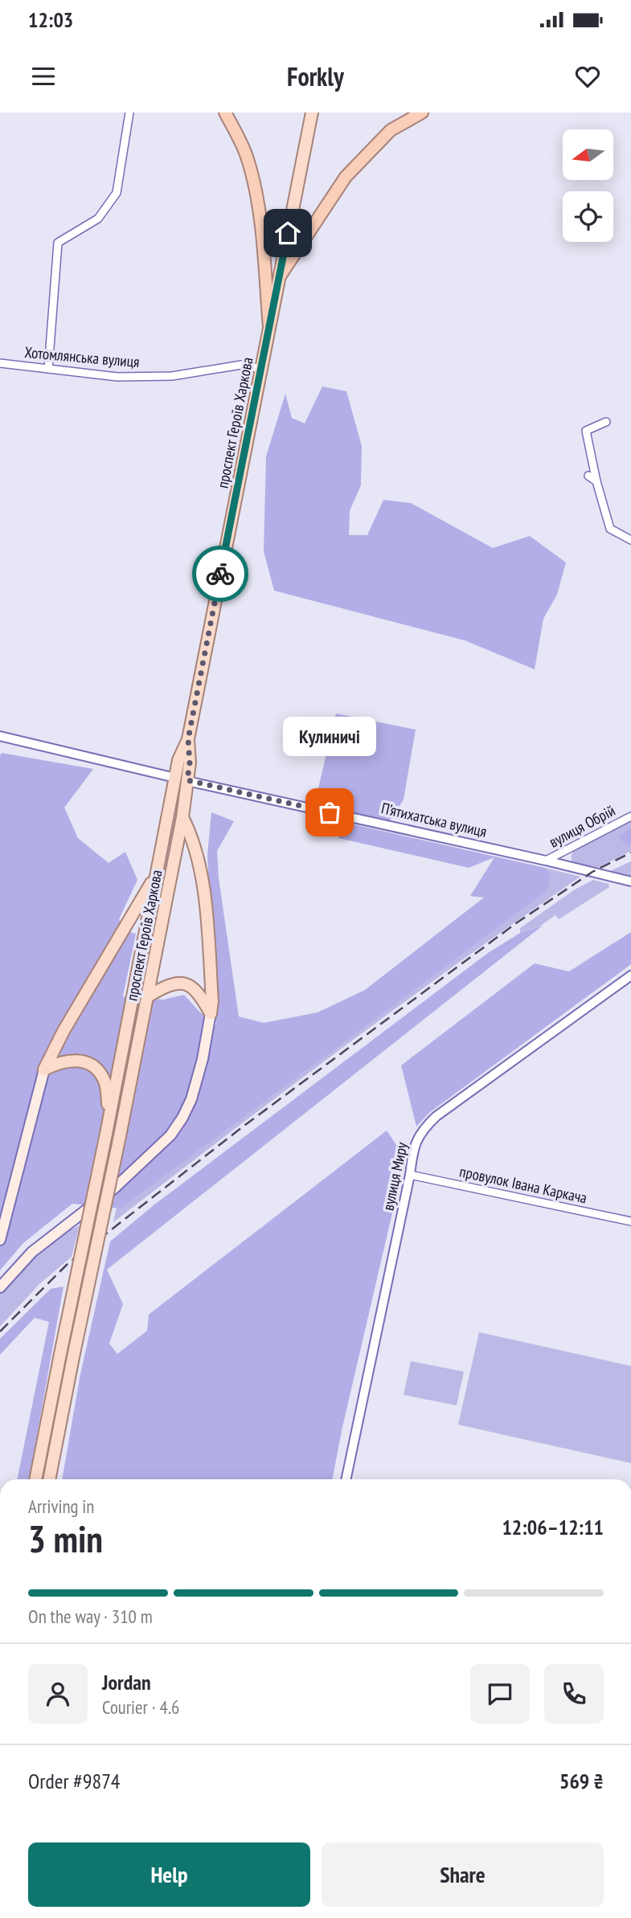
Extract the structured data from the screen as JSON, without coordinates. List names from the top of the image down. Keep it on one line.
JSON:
{"streets":{"main road":["проспект Героїв Харкова","П’ятихатська вулиця"],"street":["Хотомлянська вулиця","вулиця Обрій","вулиця Миру","провулок Івана Каркача"]},"crossings":[["Хотомлянська вулиця","проспект Героїв Харкова"],["проспект Героїв Харкова","П’ятихатська вулиця"],["П’ятихатська вулиця","вулиця Обрій"],["вулиця Миру","провулок Івана Каркача"]],"places":["Кулиничі"],"north":"left","page":{"status":"12:03","header":"Forkly","bubble":"Кулиничі","heading":["3 min","Arriving in","12:06–12:11"],"panel":["Jordan","Courier · 4.6","Order #9874","569 ₴"],"bar":"On the way · 310 m","buttons":["Help","Share"]}}
